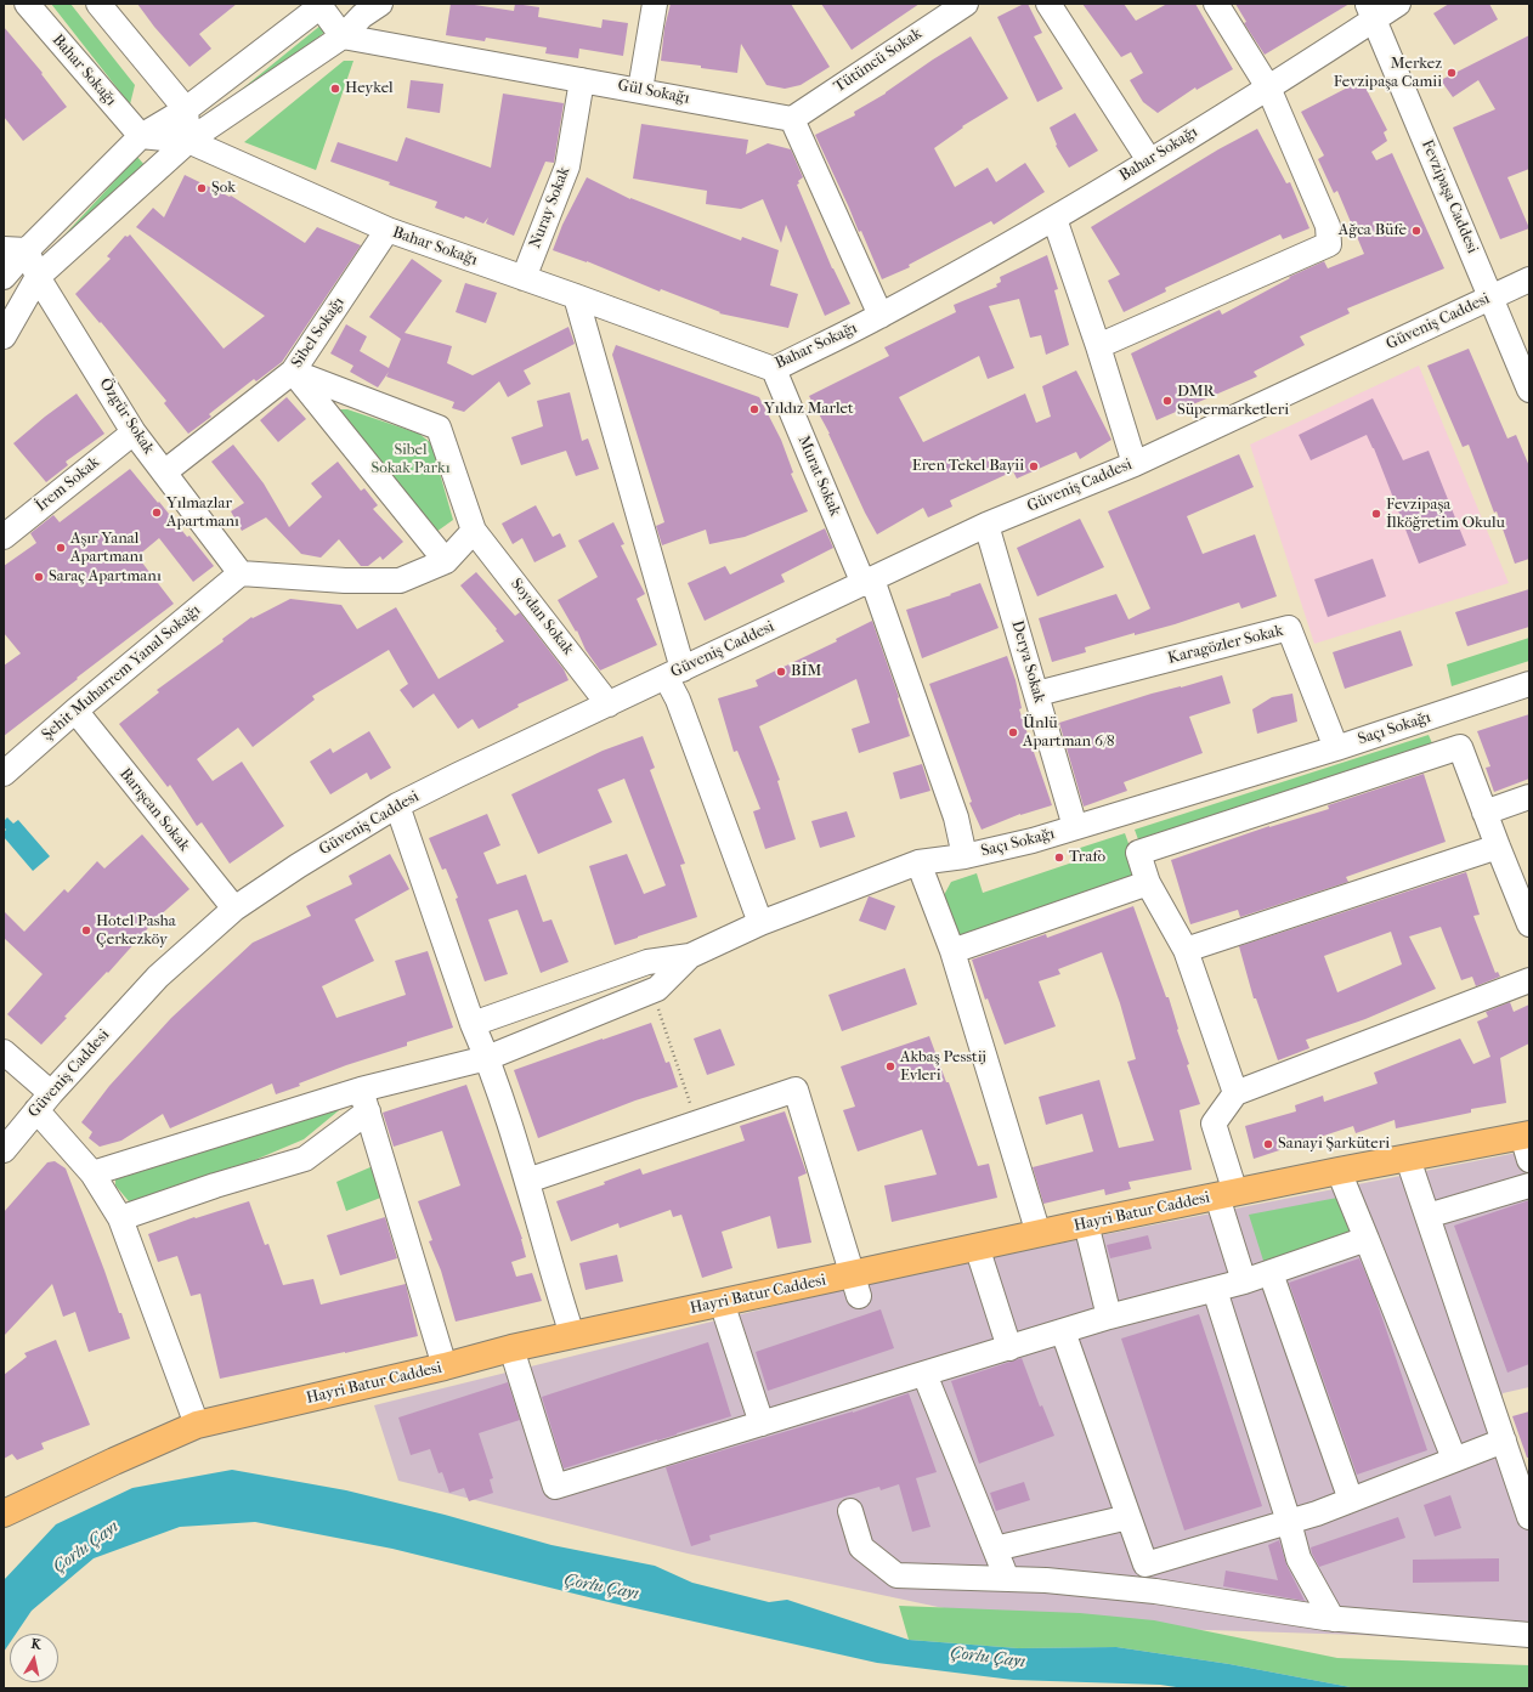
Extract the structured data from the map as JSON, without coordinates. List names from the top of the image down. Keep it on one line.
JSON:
{"streets":{"main road":["Hayri Batur Caddesi"],"street":["Tütüncü Sokak","Bahar Sokağı","Gül Sokağı","Fevzipaşa Caddesi","Nuray Sokak","Güveniş Caddesi","Sibel Sokağı","Özgür Sokak","Murat Sokak","İrem Sokak","Soydan Sokak","Karagözler Sokak","Derya Sokak","Şehit Muharrem Yanal Sokağı","Saçı Sokağı","Barışcan Sokak"]},"crossings":[["Tütüncü Sokak","Gül Sokağı"],["Bahar Sokağı","Fevzipaşa Caddesi"],["Bahar Sokağı","Nuray Sokak"],["Bahar Sokağı","Sibel Sokağı"],["Bahar Sokağı","Murat Sokak"],["Gül Sokağı","Nuray Sokak"],["Fevzipaşa Caddesi","Güveniş Caddesi"],["Güveniş Caddesi","Murat Sokak"],["Güveniş Caddesi","Soydan Sokak"],["Güveniş Caddesi","Derya Sokak"],["Güveniş Caddesi","Barışcan Sokak"],["Sibel Sokağı","Özgür Sokak"],["Sibel Sokağı","Soydan Sokak"],["Özgür Sokak","İrem Sokak"],["Özgür Sokak","Şehit Muharrem Yanal Sokağı"],["Murat Sokak","Saçı Sokağı"],["Karagözler Sokak","Derya Sokak"],["Karagözler Sokak","Saçı Sokağı"],["Derya Sokak","Saçı Sokağı"],["Şehit Muharrem Yanal Sokağı","Barışcan Sokak"]],"water":["Çorlu Çayı"],"parks":["Sibel Sokak Parkı"],"places":["Merkez Fevzipaşa Camii","Heykel","Şok","Ağca Büfe","DMR Süpermarketleri","Yıldız Marlet","Eren Tekel Bayii","Yılmazlar Apartmanı","Fevzipaşa İlköğretim Okulu","Aşır Yanal Apartmanı","Saraç Apartmanı","BİM","Ünlü Apartman 6/8","Trafo","Hotel Pasha Çerkezköy","Akbaş Pesstij Evleri","Sanayi Şarküteri"],"north":"top"}
